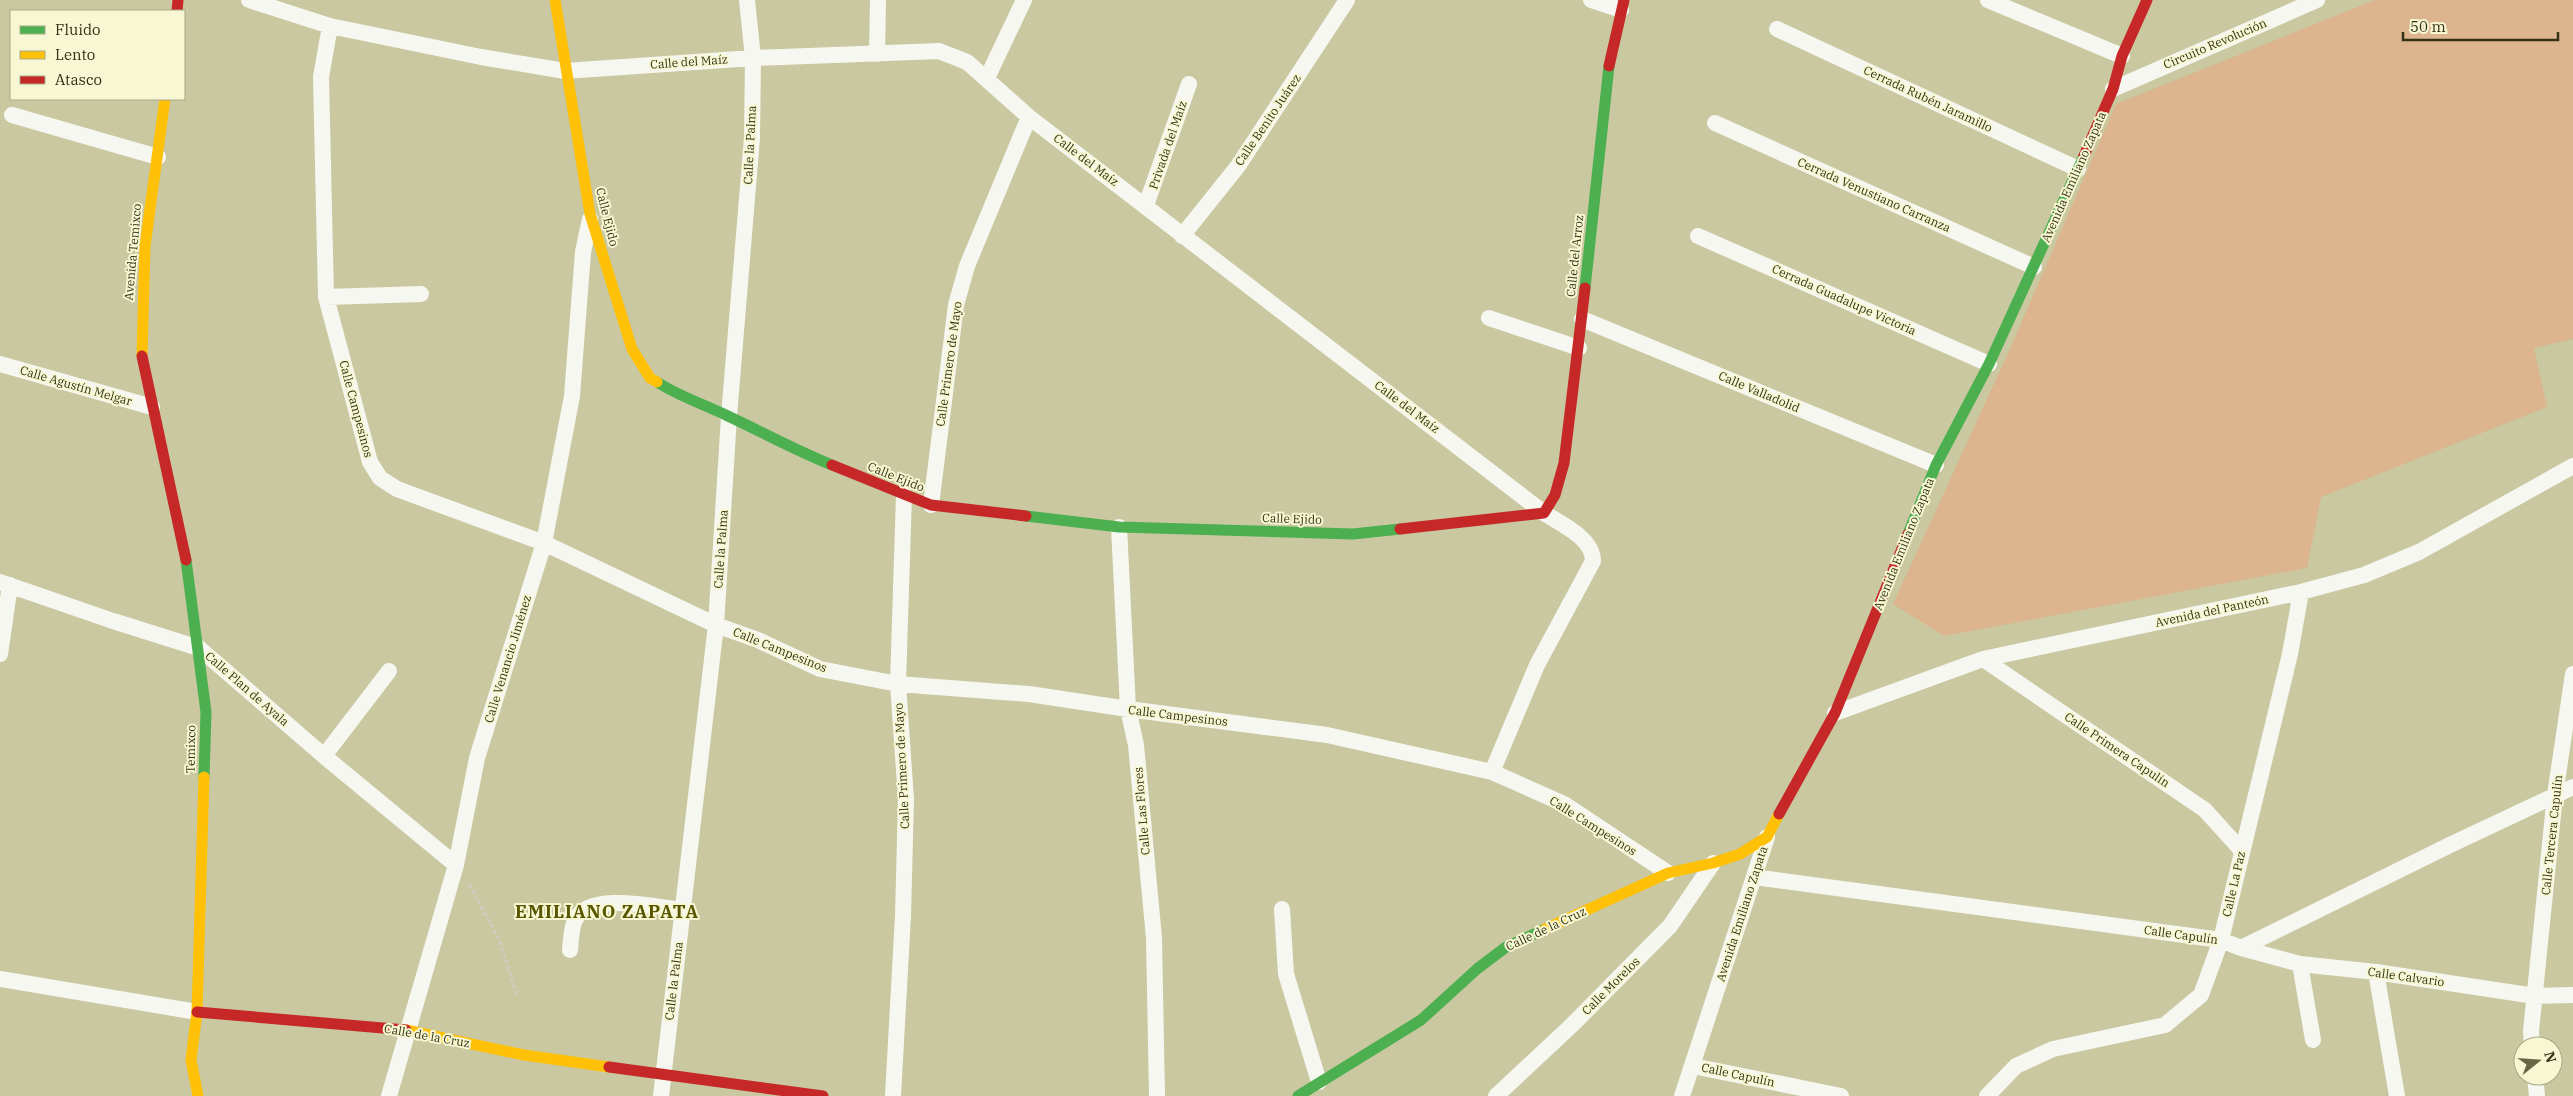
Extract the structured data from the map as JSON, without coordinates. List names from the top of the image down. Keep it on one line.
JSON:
{"streets":{"main road":["Avenida Emiliano Zapata","Calle Ejido","Avenida Temixco","Calle del Arroz","Temixco","Calle de la Cruz"],"street":["Circuito Revolución","Calle del Maíz","Cerrada Rubén Jaramillo","Calle Benito Juárez","Calle la Palma","Privada del Maíz","Cerrada Venustiano Carranza","Cerrada Guadalupe Victoria","Calle Primero de Mayo","Calle Agustín Melgar","Calle Valladolid","Calle Campesinos","Avenida del Panteón","Calle Venancio Jiménez","Calle Plan de Ayala","Calle Primera Capulín","Calle Las Flores","Calle Tercera Capulín","Calle La Paz","Calle Capulín","Calle Calvario","Calle Morelos"]},"crossings":[["Circuito Revolución","Avenida Emiliano Zapata"],["Calle del Maíz","Calle Benito Juárez"],["Calle del Maíz","Calle la Palma"],["Calle del Maíz","Privada del Maíz"],["Calle del Maíz","Calle Ejido"],["Calle del Maíz","Calle del Arroz"],["Calle del Maíz","Calle Primero de Mayo"],["Calle del Maíz","Calle Campesinos"],["Cerrada Rubén Jaramillo","Avenida Emiliano Zapata"],["Calle la Palma","Calle Ejido"],["Calle la Palma","Calle Campesinos"],["Calle la Palma","Calle de la Cruz"],["Avenida Emiliano Zapata","Cerrada Venustiano Carranza"],["Avenida Emiliano Zapata","Cerrada Guadalupe Victoria"],["Avenida Emiliano Zapata","Calle Valladolid"],["Avenida Emiliano Zapata","Avenida del Panteón"],["Avenida Emiliano Zapata","Calle de la Cruz"],["Avenida Emiliano Zapata","Calle Capulín"],["Calle Ejido","Calle del Arroz"],["Calle Ejido","Calle Primero de Mayo"],["Calle Ejido","Calle Venancio Jiménez"],["Calle Ejido","Calle Las Flores"],["Avenida Temixco","Calle Agustín Melgar"],["Avenida Temixco","Temixco"],["Calle del Arroz","Calle Valladolid"],["Calle Primero de Mayo","Calle Campesinos"],["Calle Agustín Melgar","Temixco"],["Calle Campesinos","Calle Venancio Jiménez"],["Calle Campesinos","Calle Las Flores"],["Calle Campesinos","Calle de la Cruz"],["Avenida del Panteón","Calle Primera Capulín"],["Avenida del Panteón","Calle La Paz"],["Calle Venancio Jiménez","Calle Plan de Ayala"],["Calle Venancio Jiménez","Calle de la Cruz"],["Calle Plan de Ayala","Temixco"],["Temixco","Calle de la Cruz"],["Calle Primera Capulín","Calle La Paz"],["Calle Tercera Capulín","Calle Calvario"],["Calle La Paz","Calle Capulín"],["Calle de la Cruz","Calle Morelos"],["Calle Capulín","Calle Calvario"]],"districts":["EMILIANO ZAPATA"],"legend":["Fluido","Lento","Atasco"],"scale_bar":"50 m","north":"right"}
